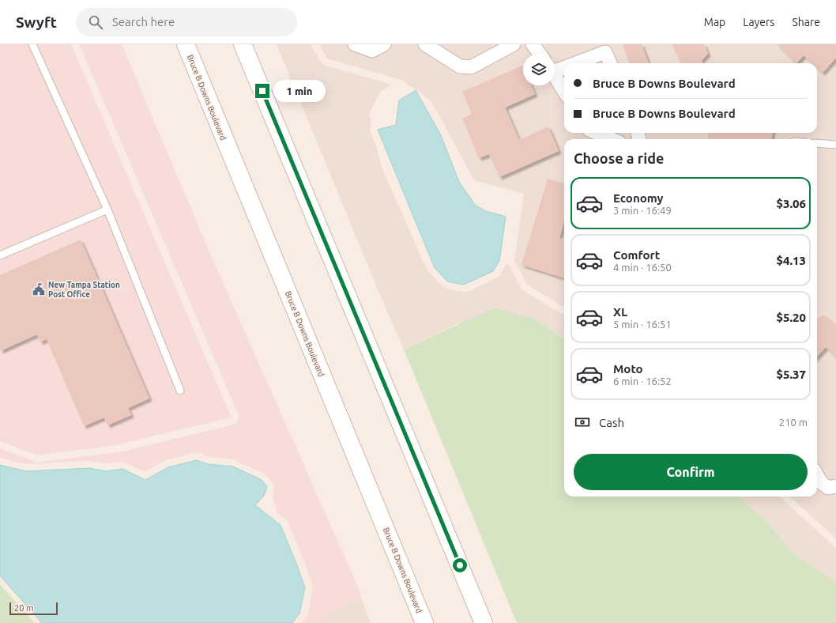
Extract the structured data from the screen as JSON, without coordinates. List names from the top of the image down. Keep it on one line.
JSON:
{"streets":{"main road":["Bruce B Downs Boulevard"]},"places":{"public building":["New Tampa Station Post Office"]},"scale_bar":"20 m","page":{"header":"Swyft","search":"Search here","nav":["Map","Layers","Share"],"banner":["Bruce B Downs Boulevard","Bruce B Downs Boulevard"],"bubble":"1 min","heading":"Choose a ride","list":[{"name":"Economy","note":"3 min · 16:49","value":"$3.06"},{"name":"Comfort","note":"4 min · 16:50","value":"$4.13"},{"name":"XL","note":"5 min · 16:51","value":"$5.20"},{"name":"Moto","note":"6 min · 16:52","value":"$5.37"}],"pay":["Cash","210 m"],"buttons":"Confirm","scale":"20 m"}}
